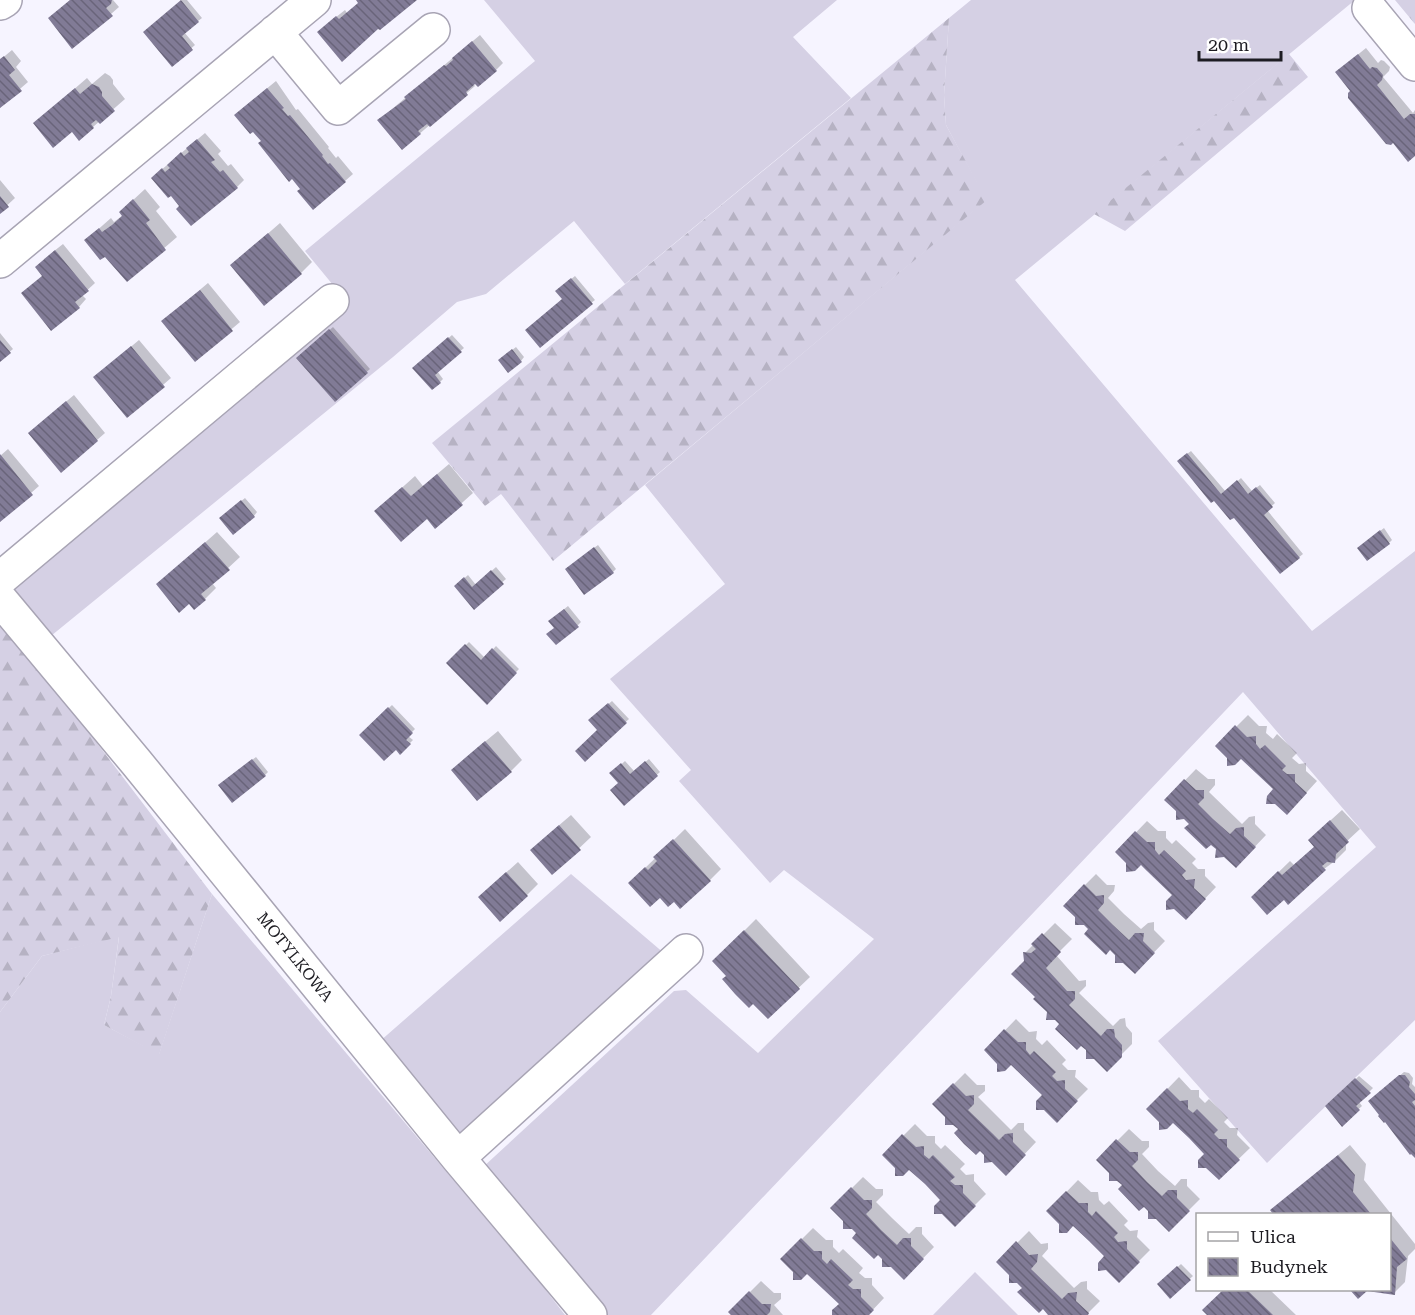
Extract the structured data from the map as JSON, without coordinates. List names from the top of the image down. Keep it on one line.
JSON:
{"streets":{"street":["MOTYLKOWA"]},"legend":["Ulica","Budynek"],"scale_bar":"20 m"}
